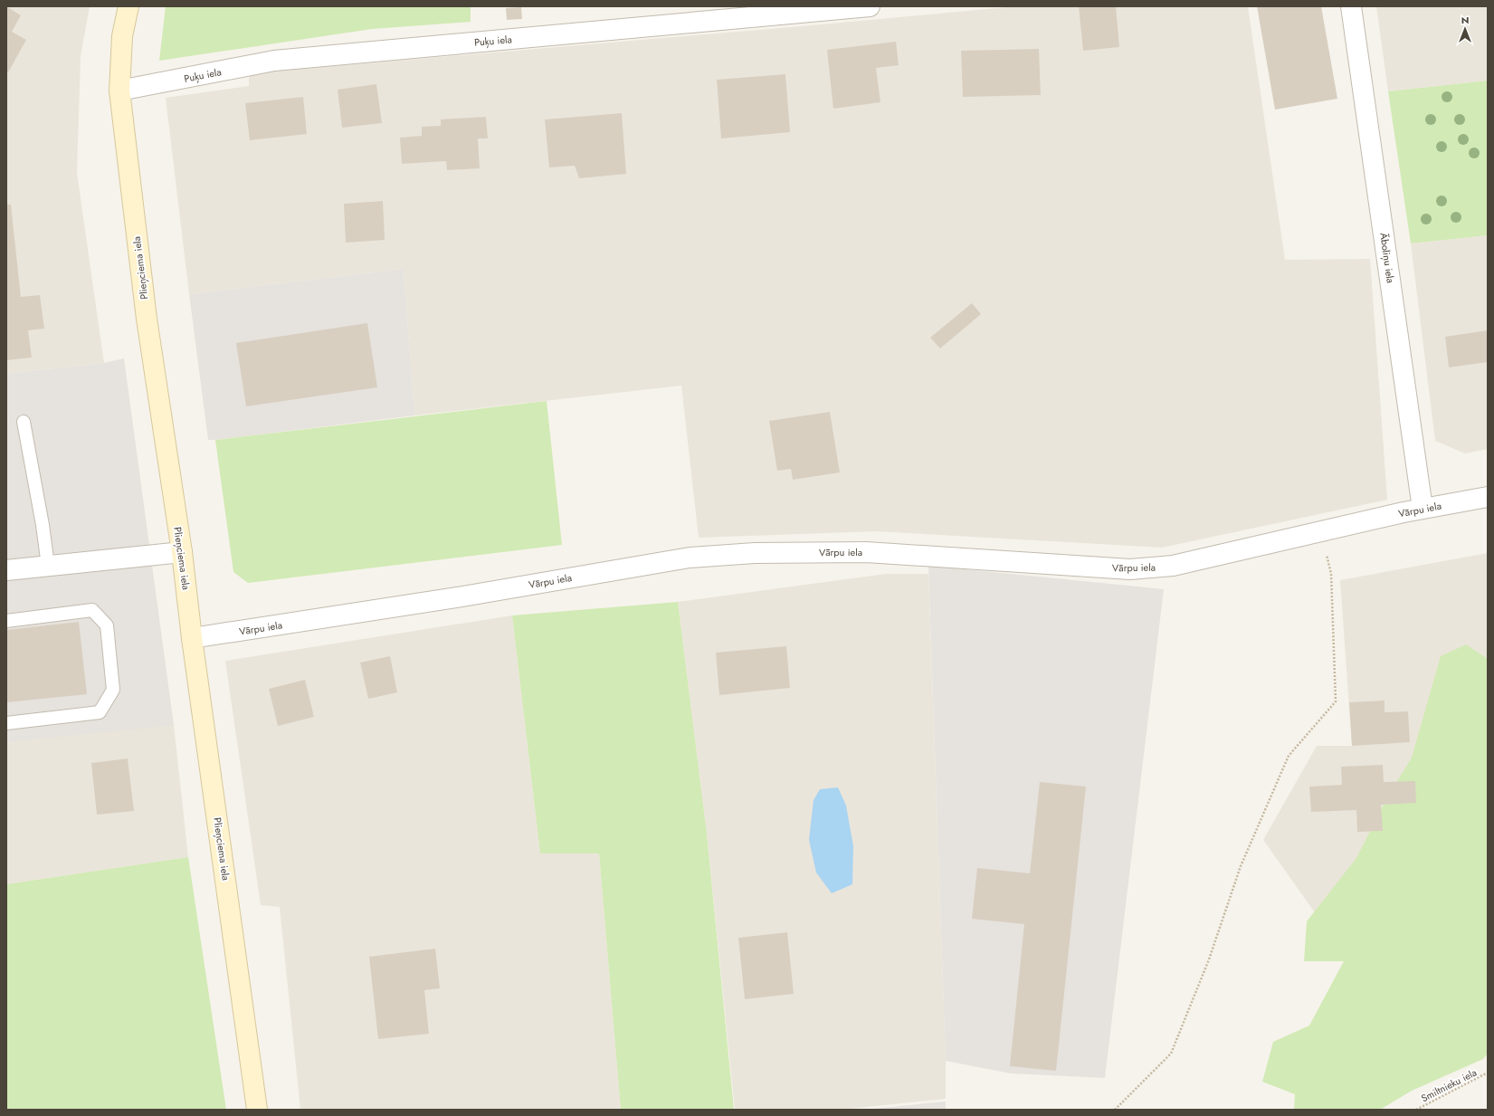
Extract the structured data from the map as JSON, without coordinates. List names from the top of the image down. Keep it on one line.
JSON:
{"streets":{"main road":["Plieņciema iela"],"street":["Puķu iela","Āboliņu iela","Vārpu iela"],"path":["Smiltnieku iela"]},"crossings":[["Puķu iela","Plieņciema iela"],["Āboliņu iela","Vārpu iela"],["Plieņciema iela","Vārpu iela"]],"north":"top"}
